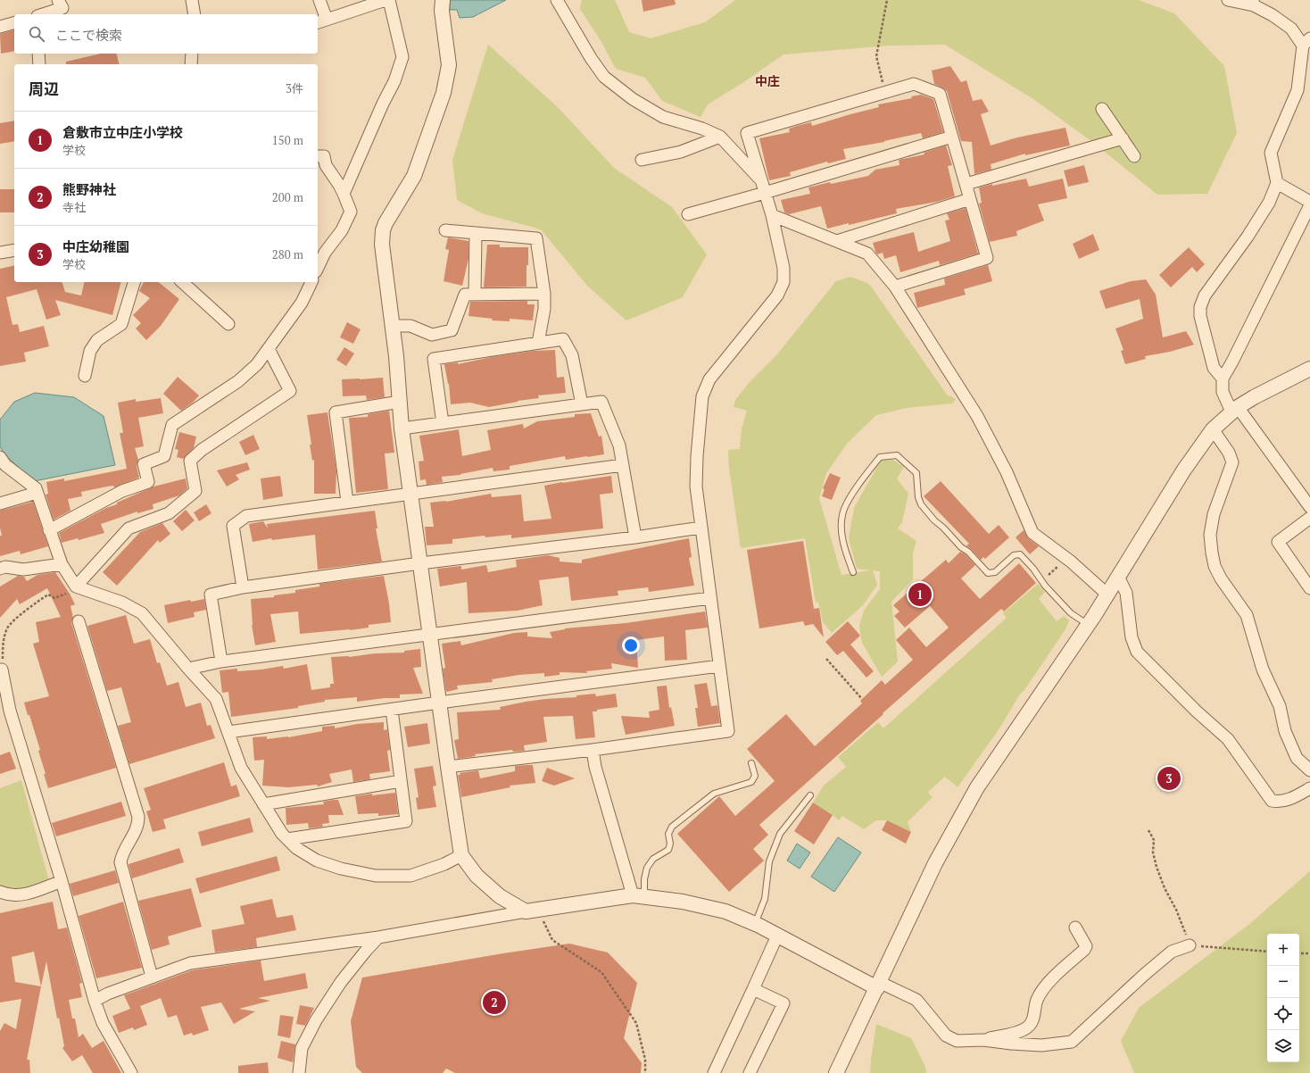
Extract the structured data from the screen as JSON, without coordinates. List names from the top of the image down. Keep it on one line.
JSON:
{"districts":["中庄"],"page":{"search":"ここで検索","heading":["周辺","3件"],"list":[{"mark":"1","name":"倉敷市立中庄小学校","note":"学校","value":"150 m"},{"mark":"2","name":"熊野神社","note":"寺社","value":"200 m"},{"mark":"3","name":"中庄幼稚園","note":"学校","value":"280 m"}],"pins":["1","3","2"],"map_buttons":["+","−"]}}
